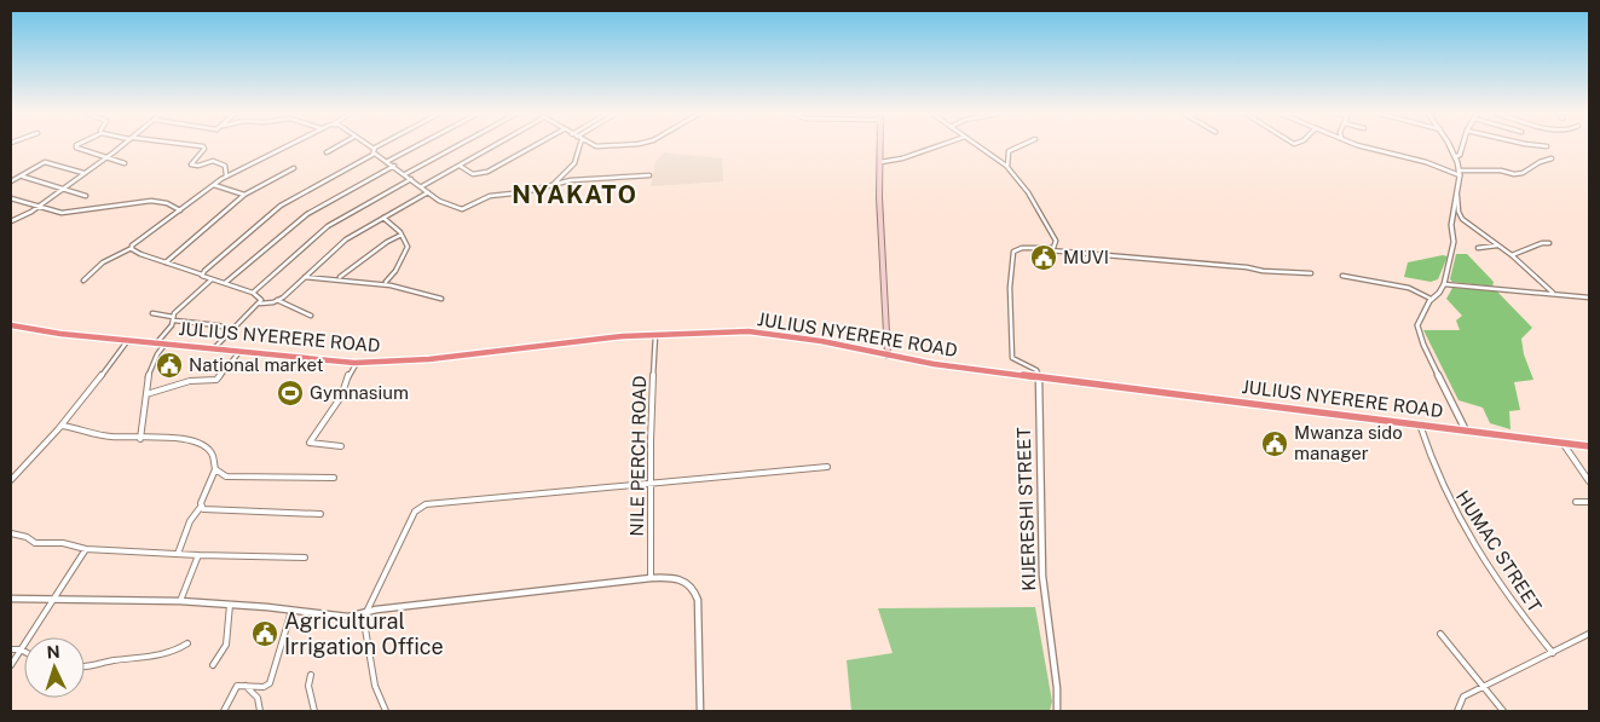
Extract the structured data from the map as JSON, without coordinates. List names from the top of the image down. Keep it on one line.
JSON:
{"streets":{"highway":["JULIUS NYERERE ROAD"],"street":["NILE PERCH ROAD","KIJERESHI STREET","HUMAC STREET"]},"crossings":[["JULIUS NYERERE ROAD","NILE PERCH ROAD"],["JULIUS NYERERE ROAD","KIJERESHI STREET"],["JULIUS NYERERE ROAD","HUMAC STREET"]],"districts":["NYAKATO"],"places":{"public building":["MUVI","National market","Mwanza sido manager","Agricultural Irrigation Office"],"sports":["Gymnasium"]},"north":"top"}
